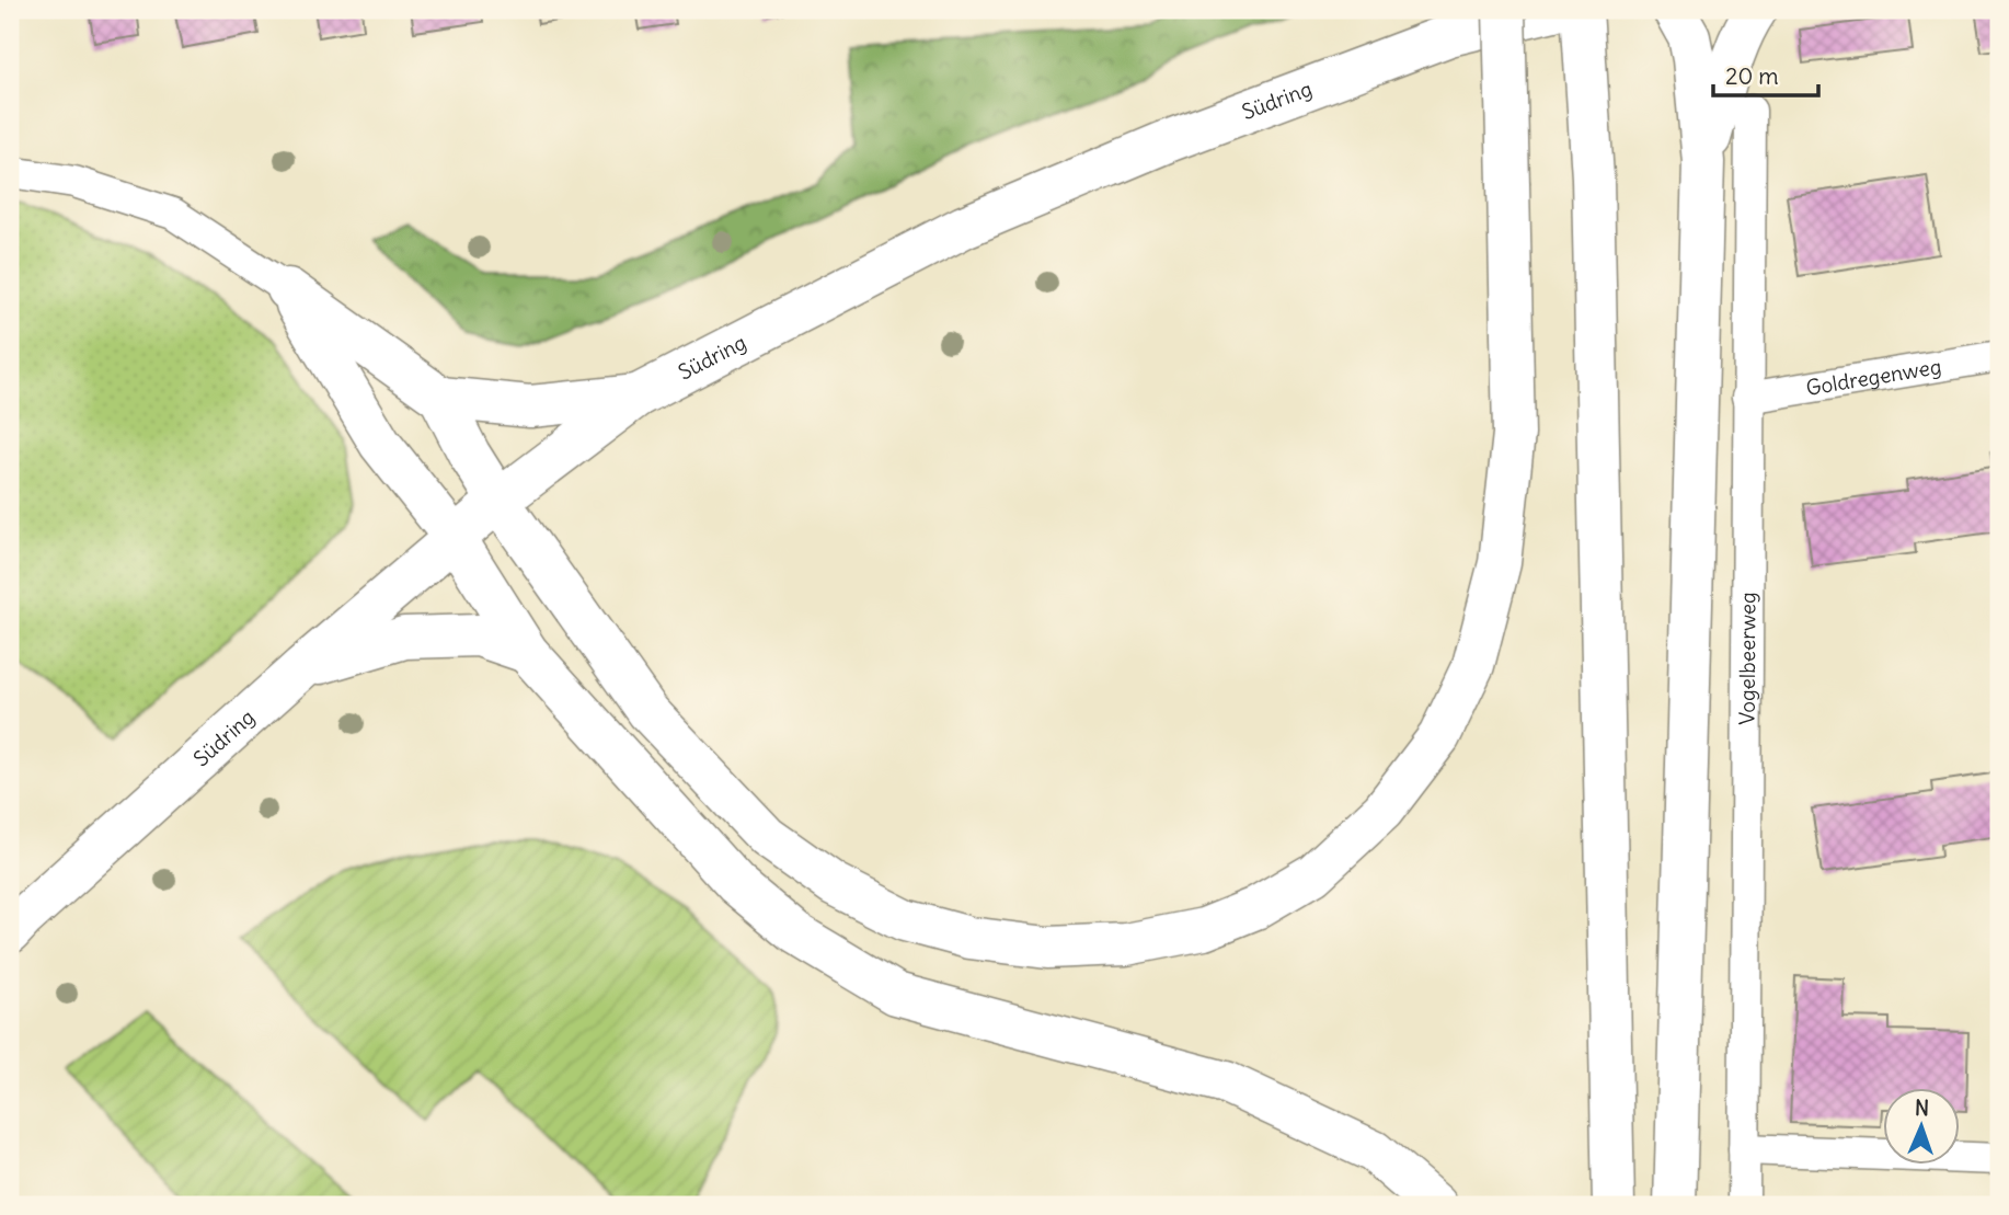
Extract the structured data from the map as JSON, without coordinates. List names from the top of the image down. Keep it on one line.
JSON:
{"streets":{"main road":["Südring"],"street":["Goldregenweg","Vogelbeerweg"]},"crossings":[["Goldregenweg","Vogelbeerweg"]],"scale_bar":"20 m","north":"top"}
